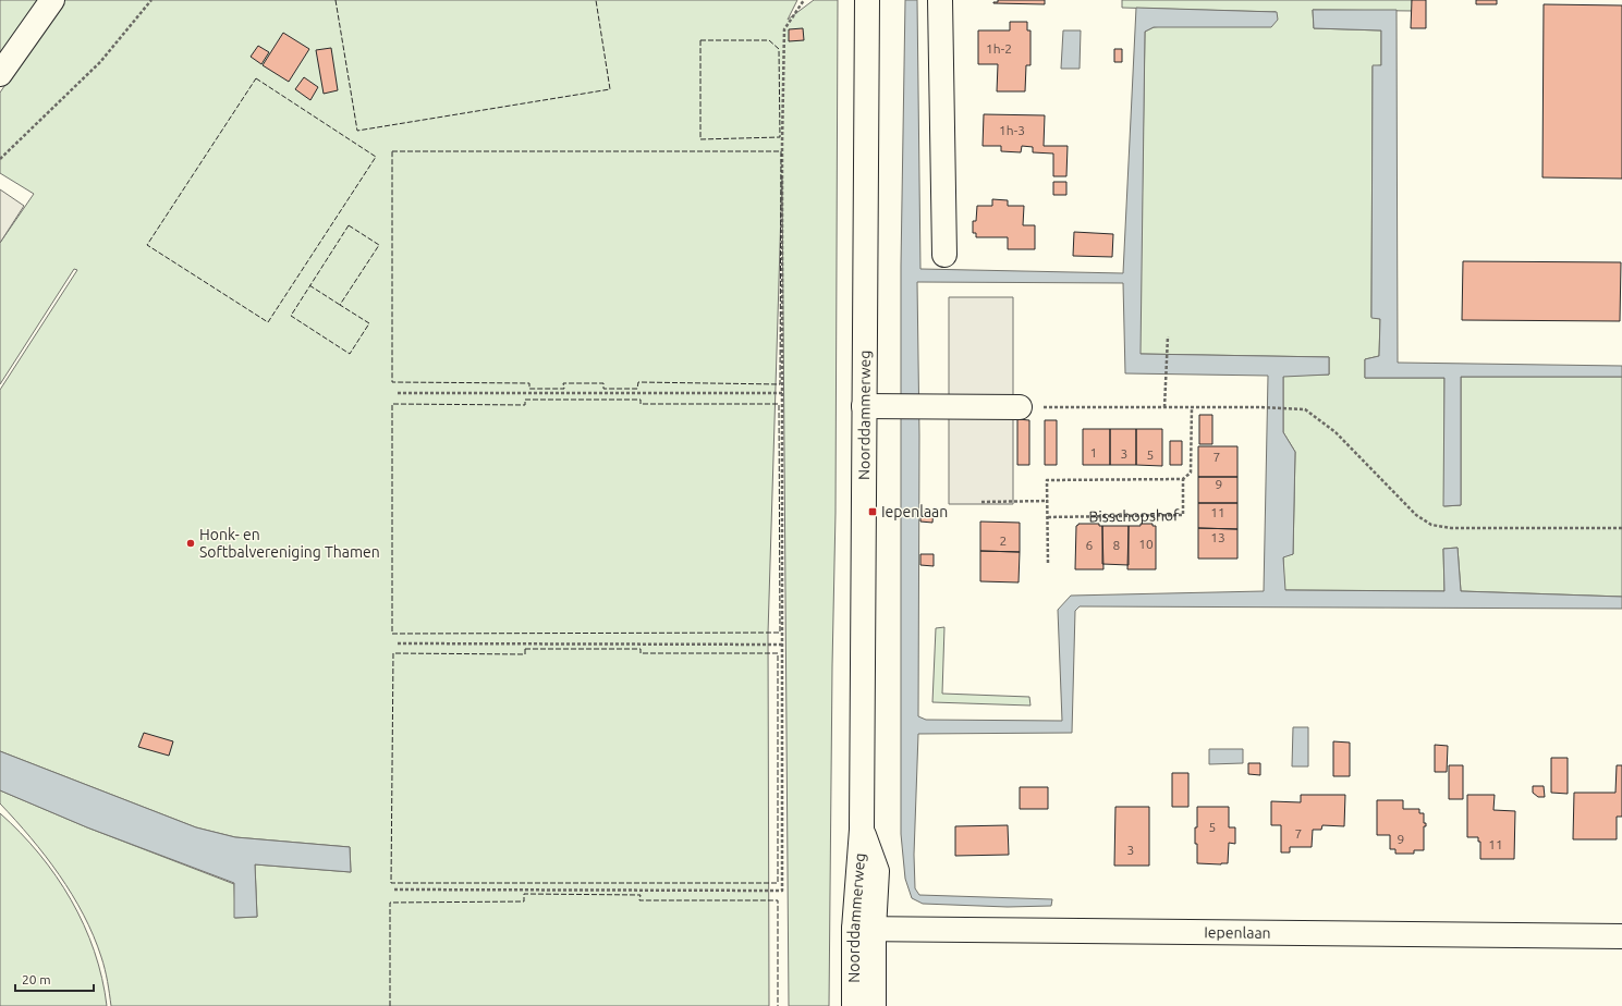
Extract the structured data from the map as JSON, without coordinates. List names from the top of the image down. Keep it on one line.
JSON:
{"streets":{"street":["Noorddammerweg","Iepenlaan"],"path":["Bisschopshof"]},"crossings":[["Noorddammerweg","Iepenlaan"]],"places":{"transit":["Iepenlaan"],"other":["Honk- en Softbalvereniging Thamen"]},"house_numbers":["1h-2","1h-3","1","3","5","7","9","11","13","2","10","6","8","5","7","9","11","3"],"scale_bar":"20 m"}
